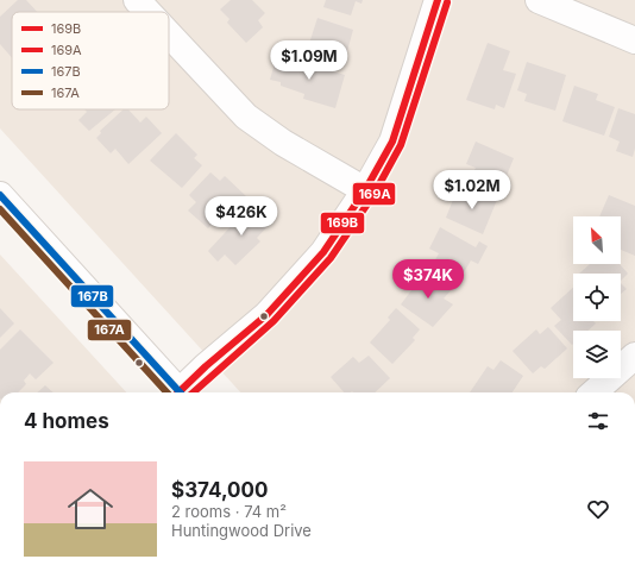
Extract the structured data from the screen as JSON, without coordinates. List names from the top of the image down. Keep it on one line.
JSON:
{"lines":["transit line 169B","transit line 169A","transit line 167B","transit line 167A"],"legend":["169B","169A","167B","167A"],"north":"top left","page":{"price":["$1.09M","$1.02M","$426K","$374K"],"heading":"4 homes","list":[{"name":"$374,000","note":"2 rooms · 74 m² · Huntingwood Drive"}]}}
